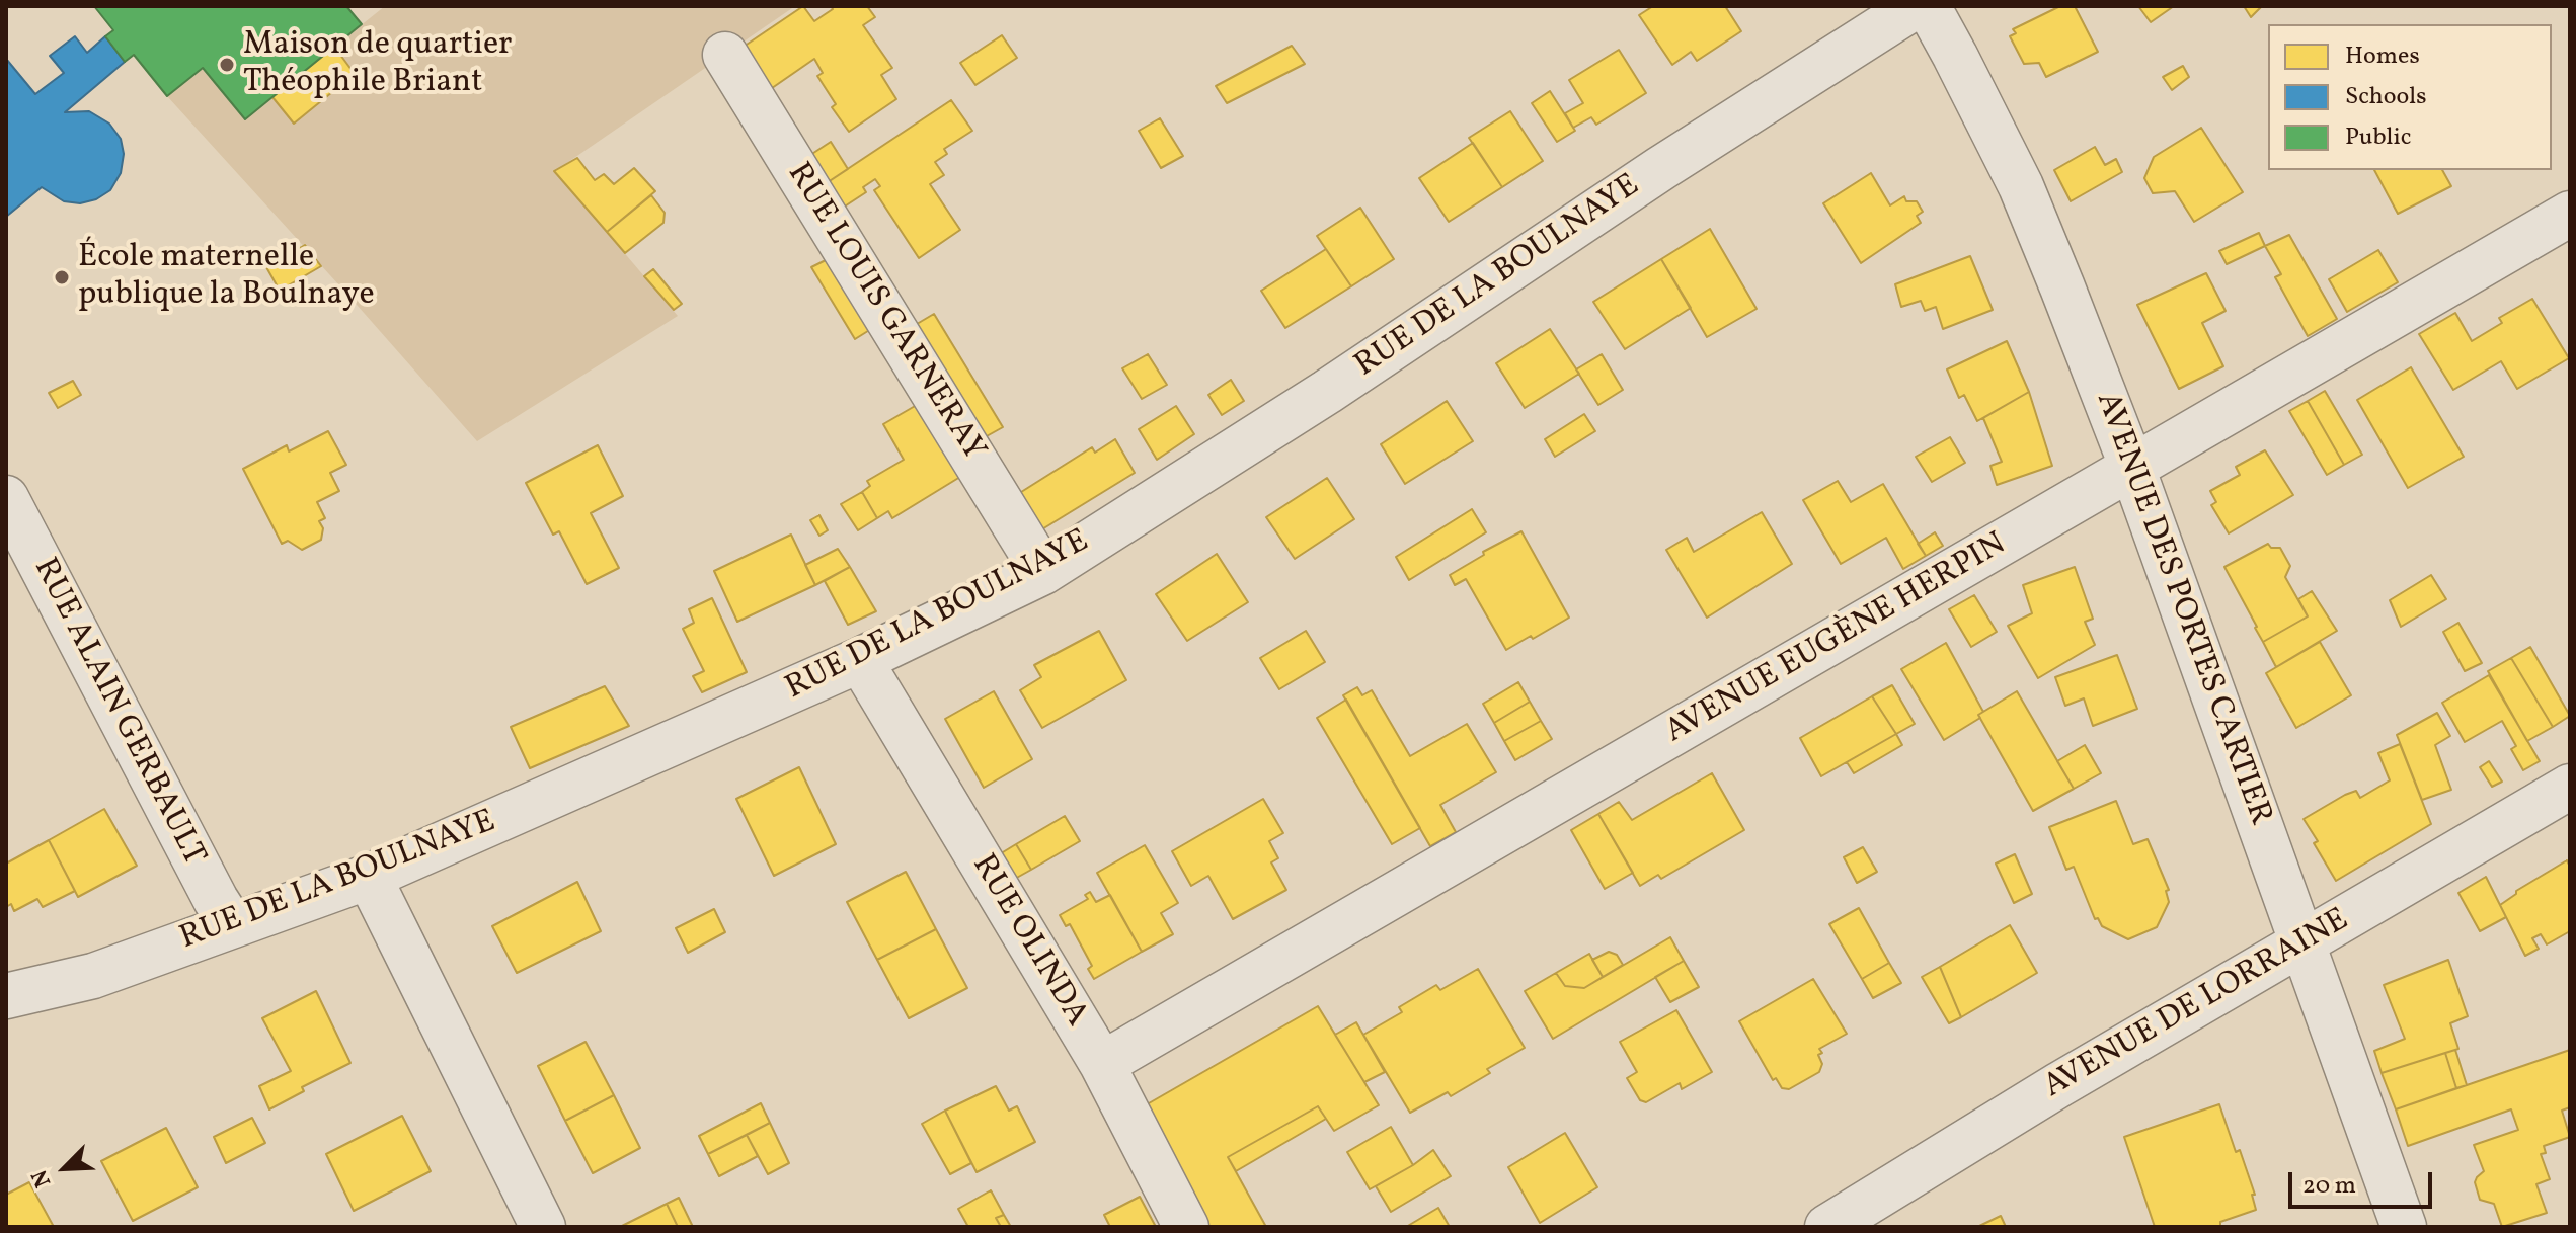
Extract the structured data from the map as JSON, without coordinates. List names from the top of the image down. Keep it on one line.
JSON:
{"streets":{"street":["RUE DE LA BOULNAYE","RUE LOUIS GARNERAY","AVENUE DES PORTES CARTIER","AVENUE EUGÈNE HERPIN","RUE ALAIN GERBAULT","RUE OLINDA","AVENUE DE LORRAINE"]},"crossings":[["RUE DE LA BOULNAYE","RUE LOUIS GARNERAY"],["RUE DE LA BOULNAYE","RUE ALAIN GERBAULT"],["RUE DE LA BOULNAYE","RUE OLINDA"],["AVENUE DES PORTES CARTIER","AVENUE EUGÈNE HERPIN"],["AVENUE DES PORTES CARTIER","AVENUE DE LORRAINE"],["AVENUE EUGÈNE HERPIN","RUE OLINDA"]],"places":["Maison de quartier Théophile Briant","École maternelle publique la Boulnaye"],"legend":["Homes","Schools","Public"],"scale_bar":"20 m","north":"bottom left"}
